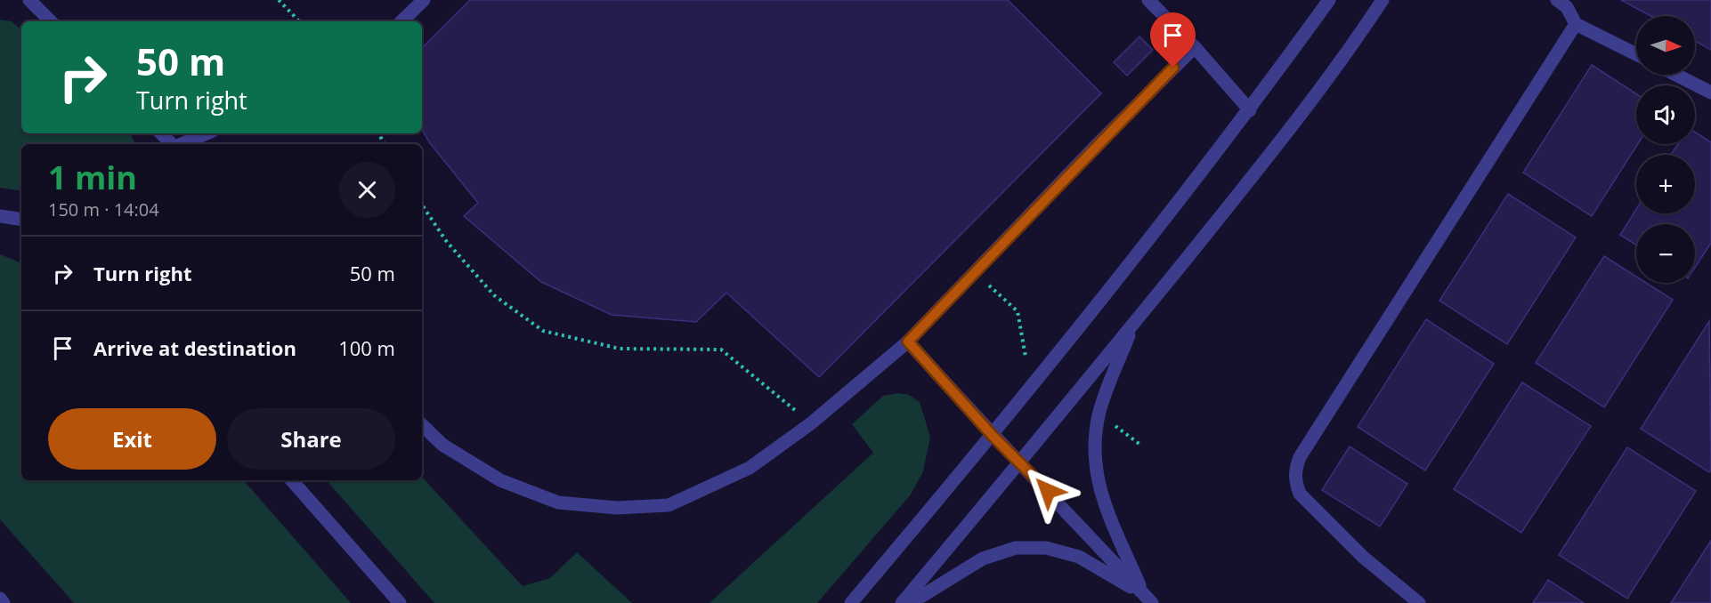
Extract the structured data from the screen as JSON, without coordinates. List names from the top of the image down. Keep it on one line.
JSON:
{"north":"right","page":{"map_buttons":["+","−"],"turn":["50 m","Turn right"],"heading":["1 min","150 m · 14:04"],"list":[{"name":"Turn right","value":"50 m"},{"name":"Arrive at destination","value":"100 m"}],"buttons":["Exit","Share"]}}
